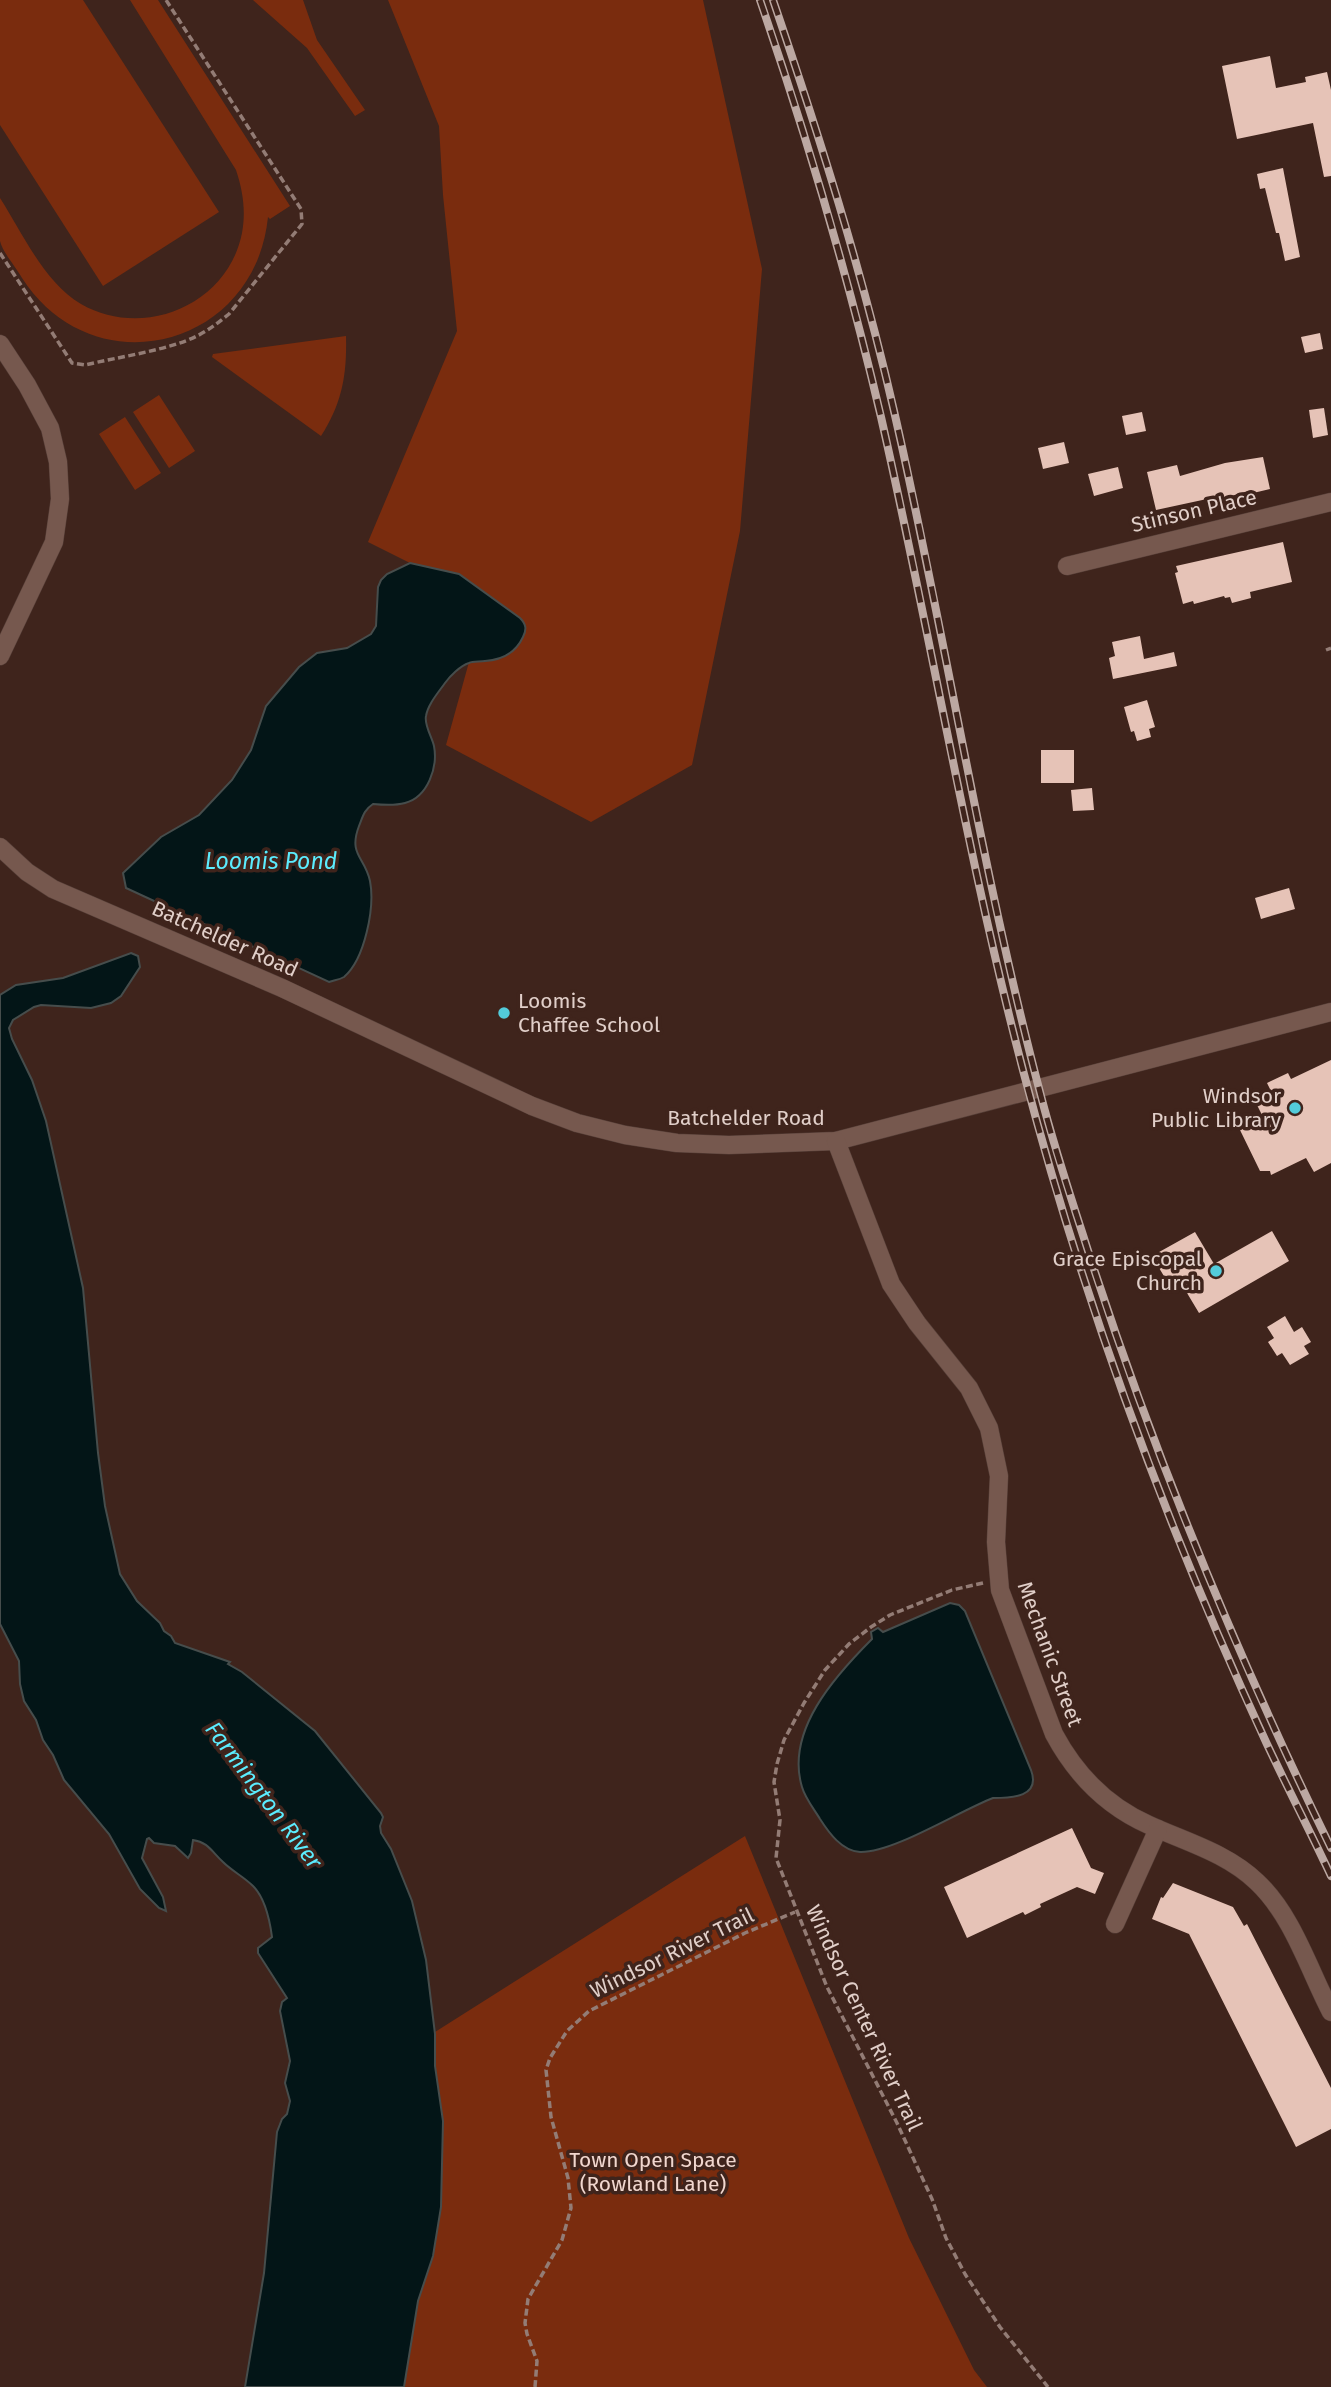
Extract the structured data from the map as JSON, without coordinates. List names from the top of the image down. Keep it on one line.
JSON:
{"streets":{"street":["Stinson Place","Batchelder Road","Mechanic Street"],"path":["Windsor River Trail","Windsor Center River Trail"]},"crossings":[["Batchelder Road","Mechanic Street"],["Mechanic Street","Windsor Center River Trail"],["Windsor River Trail","Windsor Center River Trail"]],"water":["Loomis Pond","Farmington River"],"parks":["Town Open Space (Rowland Lane)"],"places":["Loomis Chaffee School","Windsor Public Library","Grace Episcopal Church"]}
